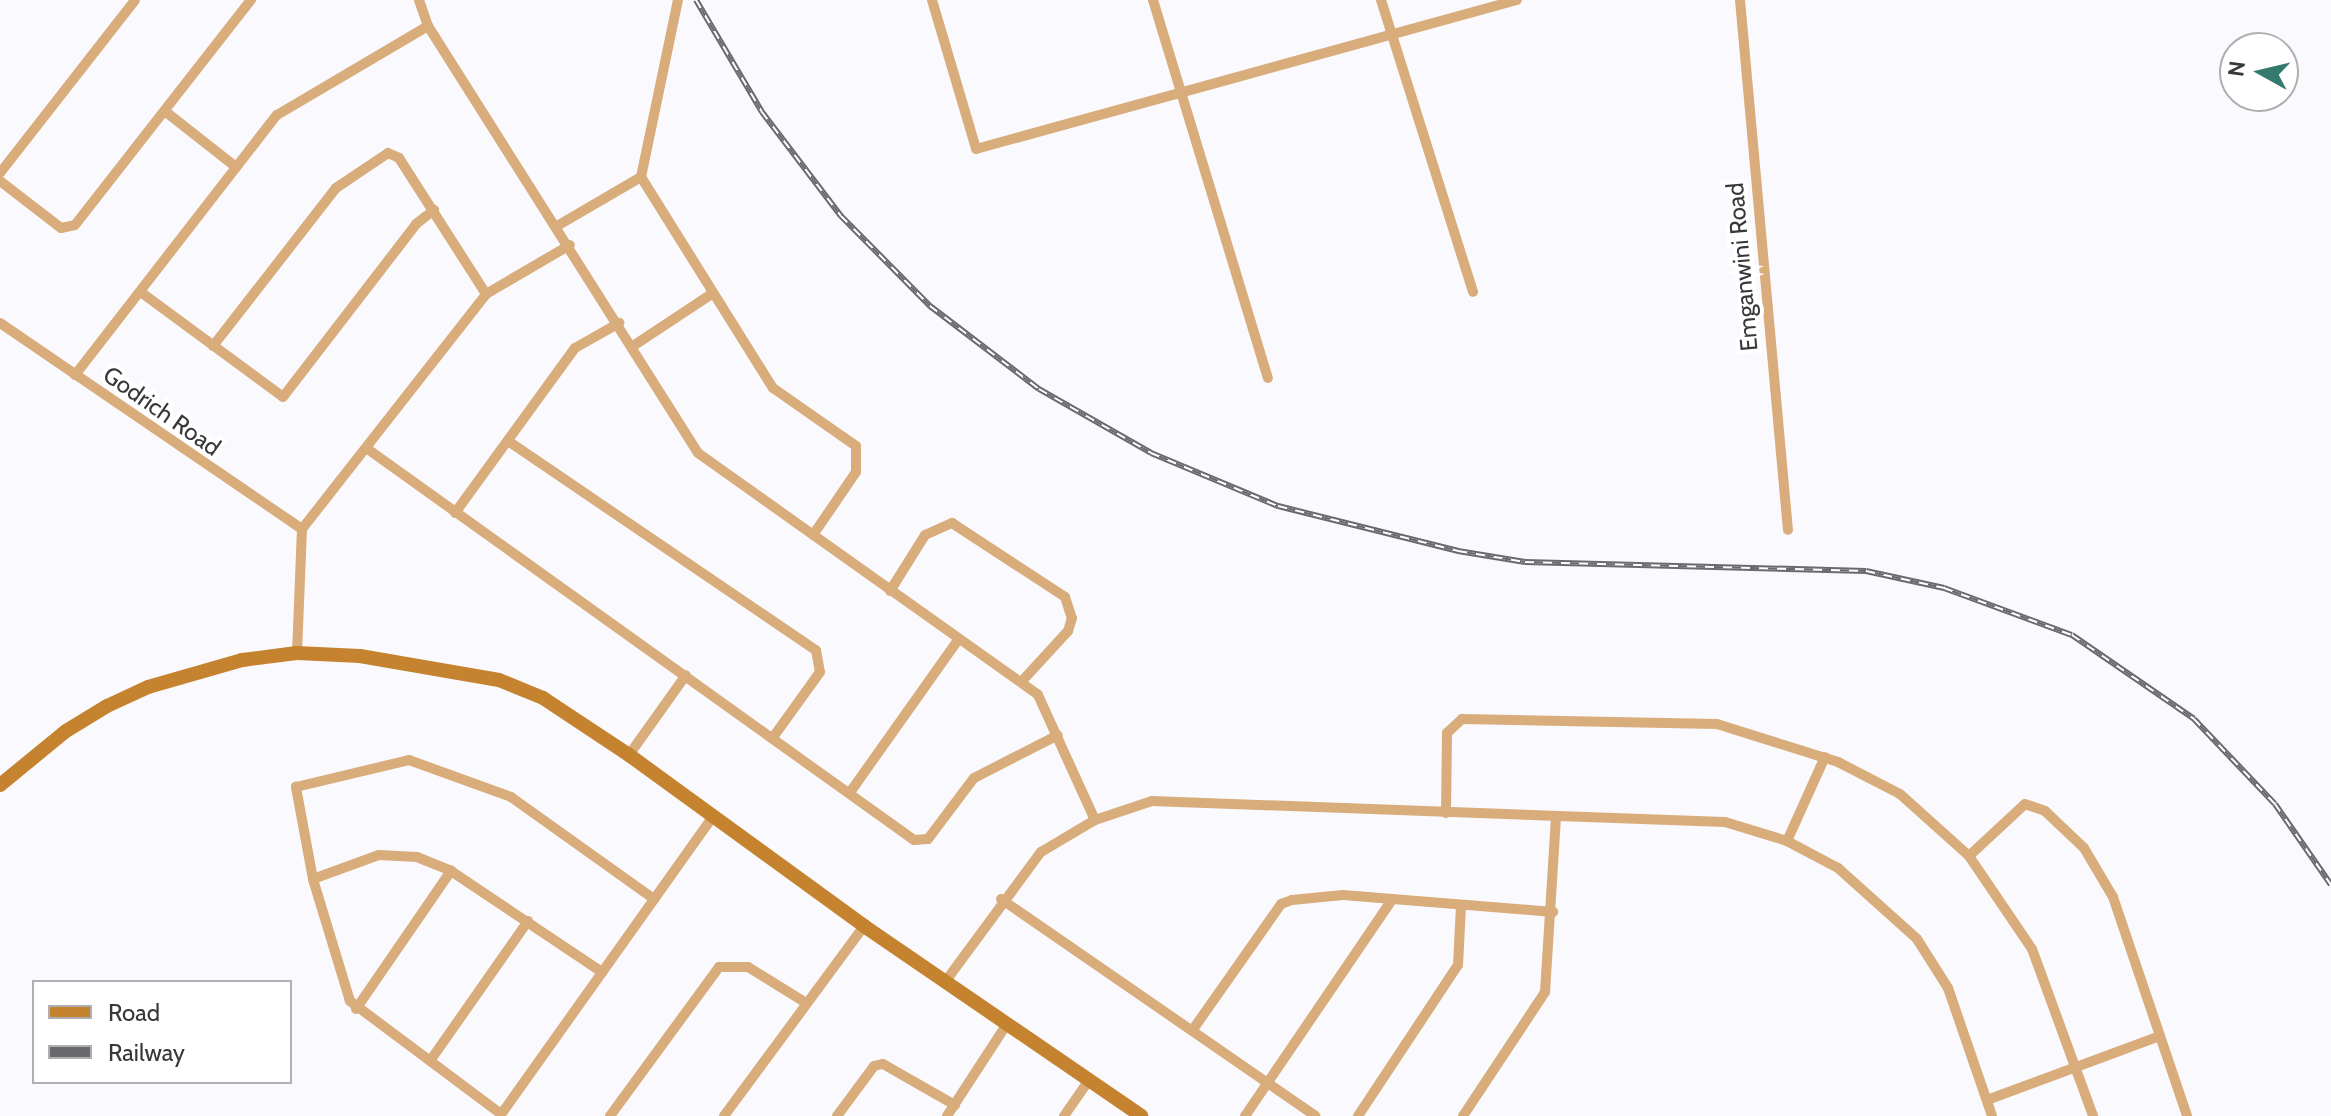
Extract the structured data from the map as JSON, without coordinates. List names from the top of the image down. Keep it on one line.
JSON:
{"streets":{"street":["Emganwini Road","Godrich Road"]},"legend":["Road","Railway"],"north":"left"}
